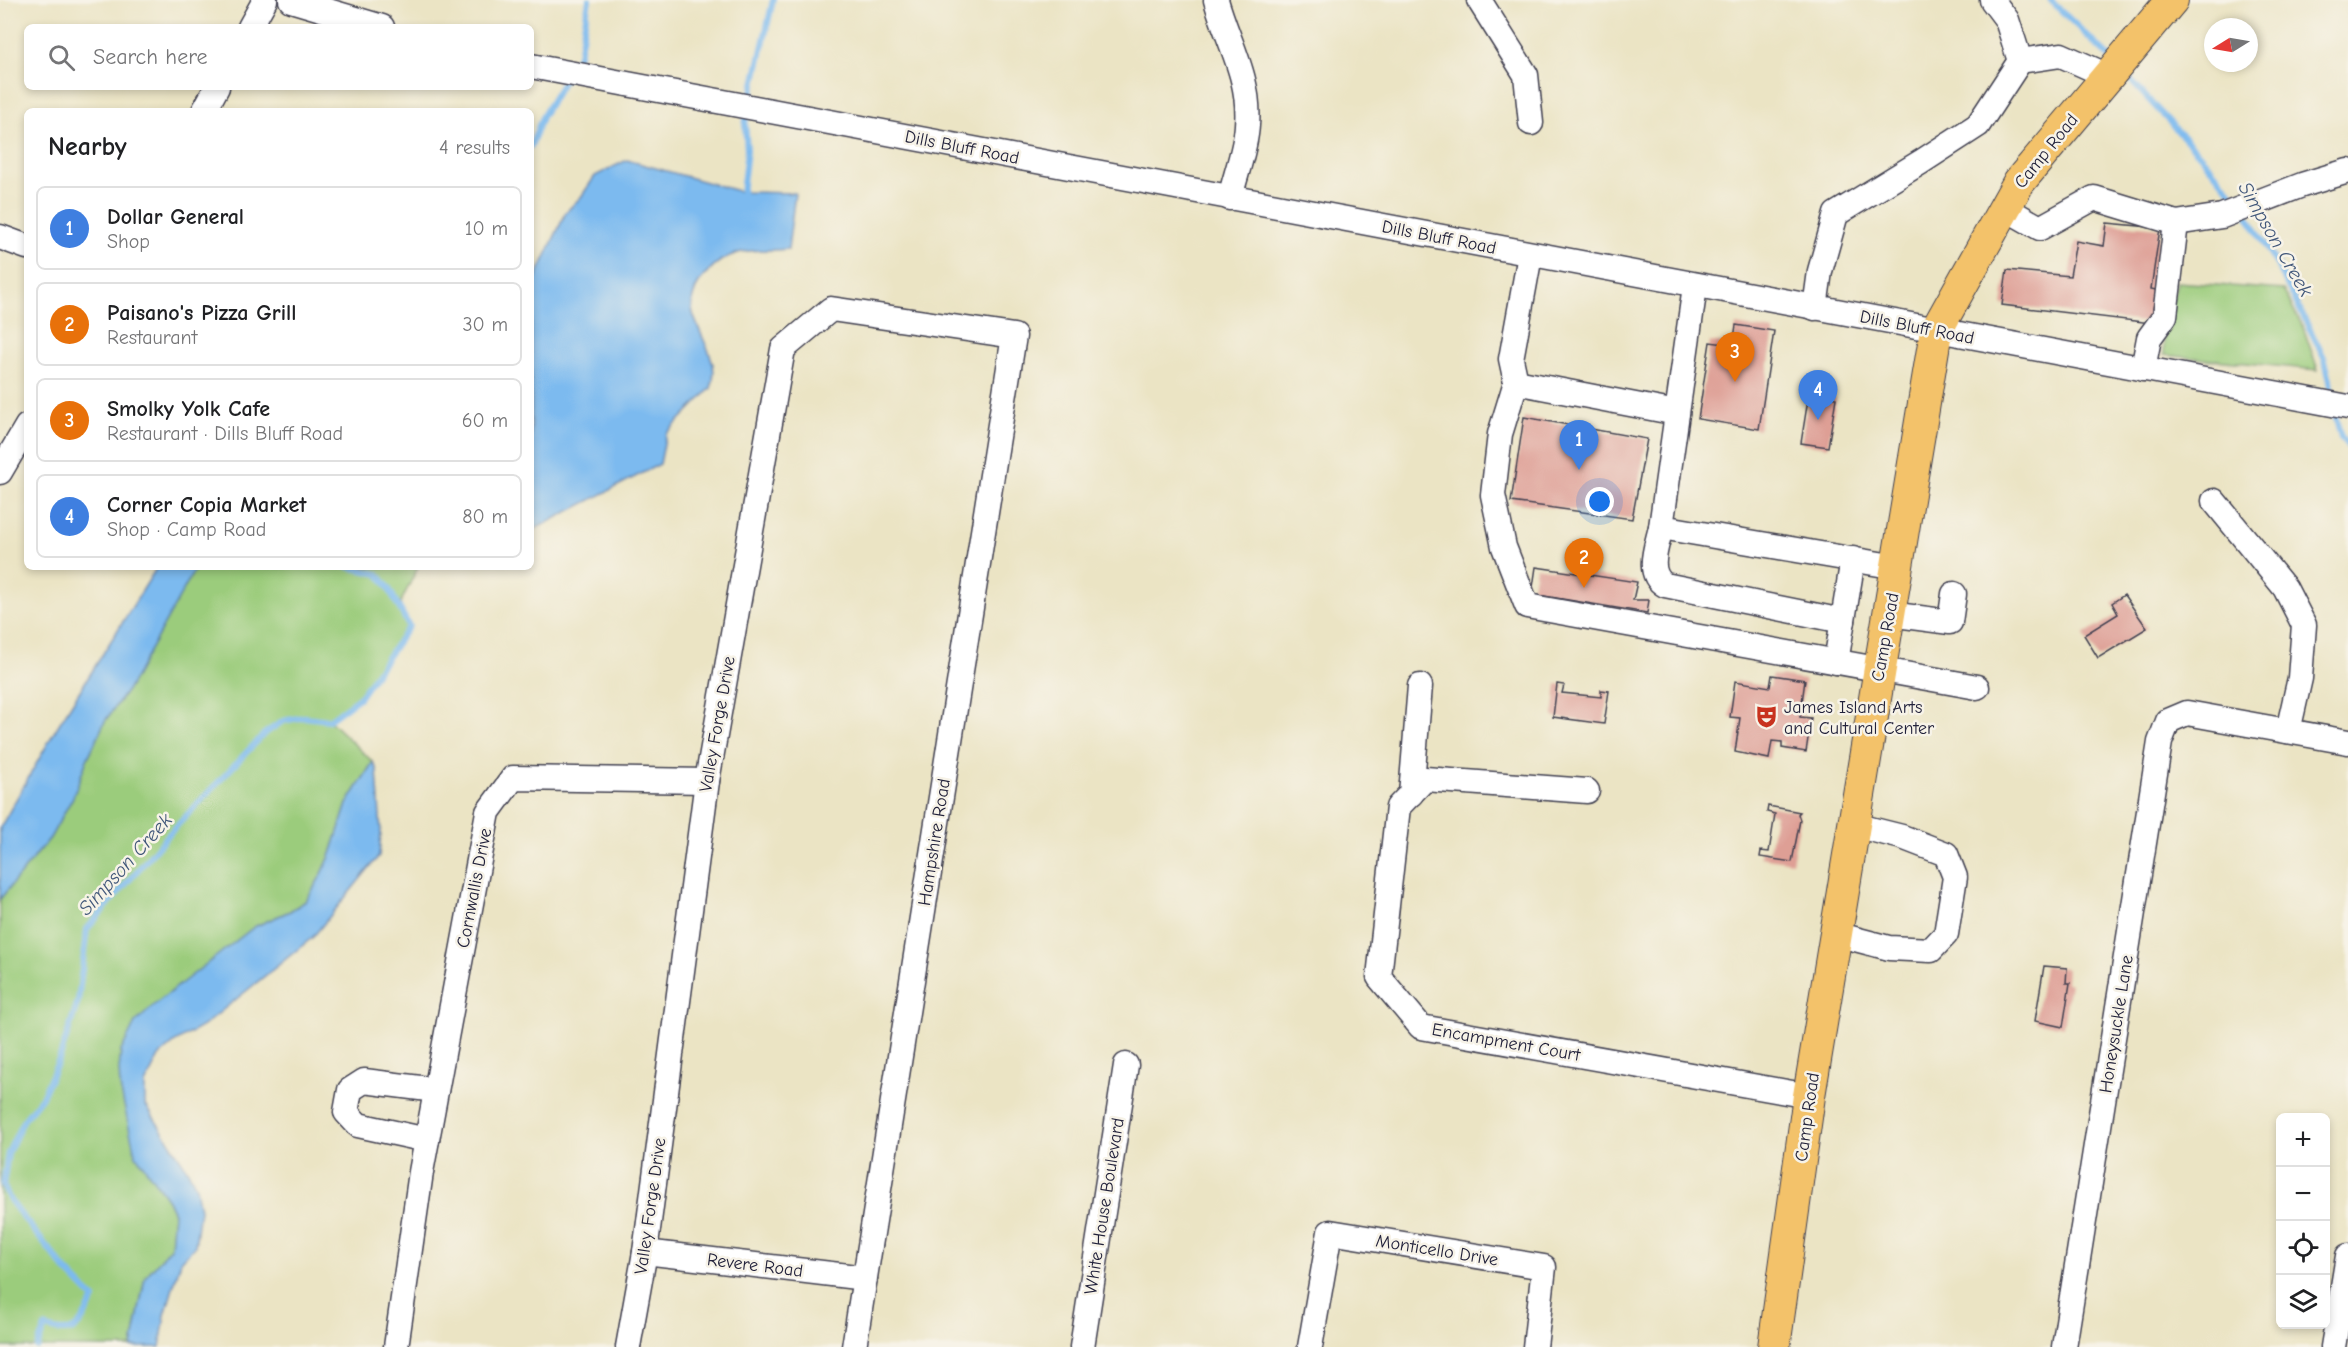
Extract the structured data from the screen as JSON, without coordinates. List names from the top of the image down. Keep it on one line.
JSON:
{"streets":{"main road":["Camp Road"],"street":["Dills Bluff Road","Valley Forge Drive","Hampshire Road","Cornwallis Drive","Honeysuckle Lane","Encampment Court","White House Boulevard","Monticello Drive","Revere Road"]},"crossings":[["Dills Bluff Road","Camp Road"],["Camp Road","Encampment Court"],["Valley Forge Drive","Hampshire Road"],["Valley Forge Drive","Cornwallis Drive"],["Valley Forge Drive","Revere Road"],["Hampshire Road","Revere Road"]],"water":["Simpson Creek"],"places":{"theatre":["James Island Arts and Cultural Center"]},"north":"left","page":{"search":"Search here","heading":["Nearby","4 results"],"list":[{"mark":"1","name":"Dollar General","note":"Shop","value":"10 m"},{"mark":"2","name":"Paisano's Pizza Grill","note":"Restaurant","value":"30 m"},{"mark":"3","name":"Smolky Yolk Cafe","note":"Restaurant · Dills Bluff Road","value":"60 m"},{"mark":"4","name":"Corner Copia Market","note":"Shop · Camp Road","value":"80 m"}],"pins":["3","4","1","2"],"map_buttons":["+","−"]}}
